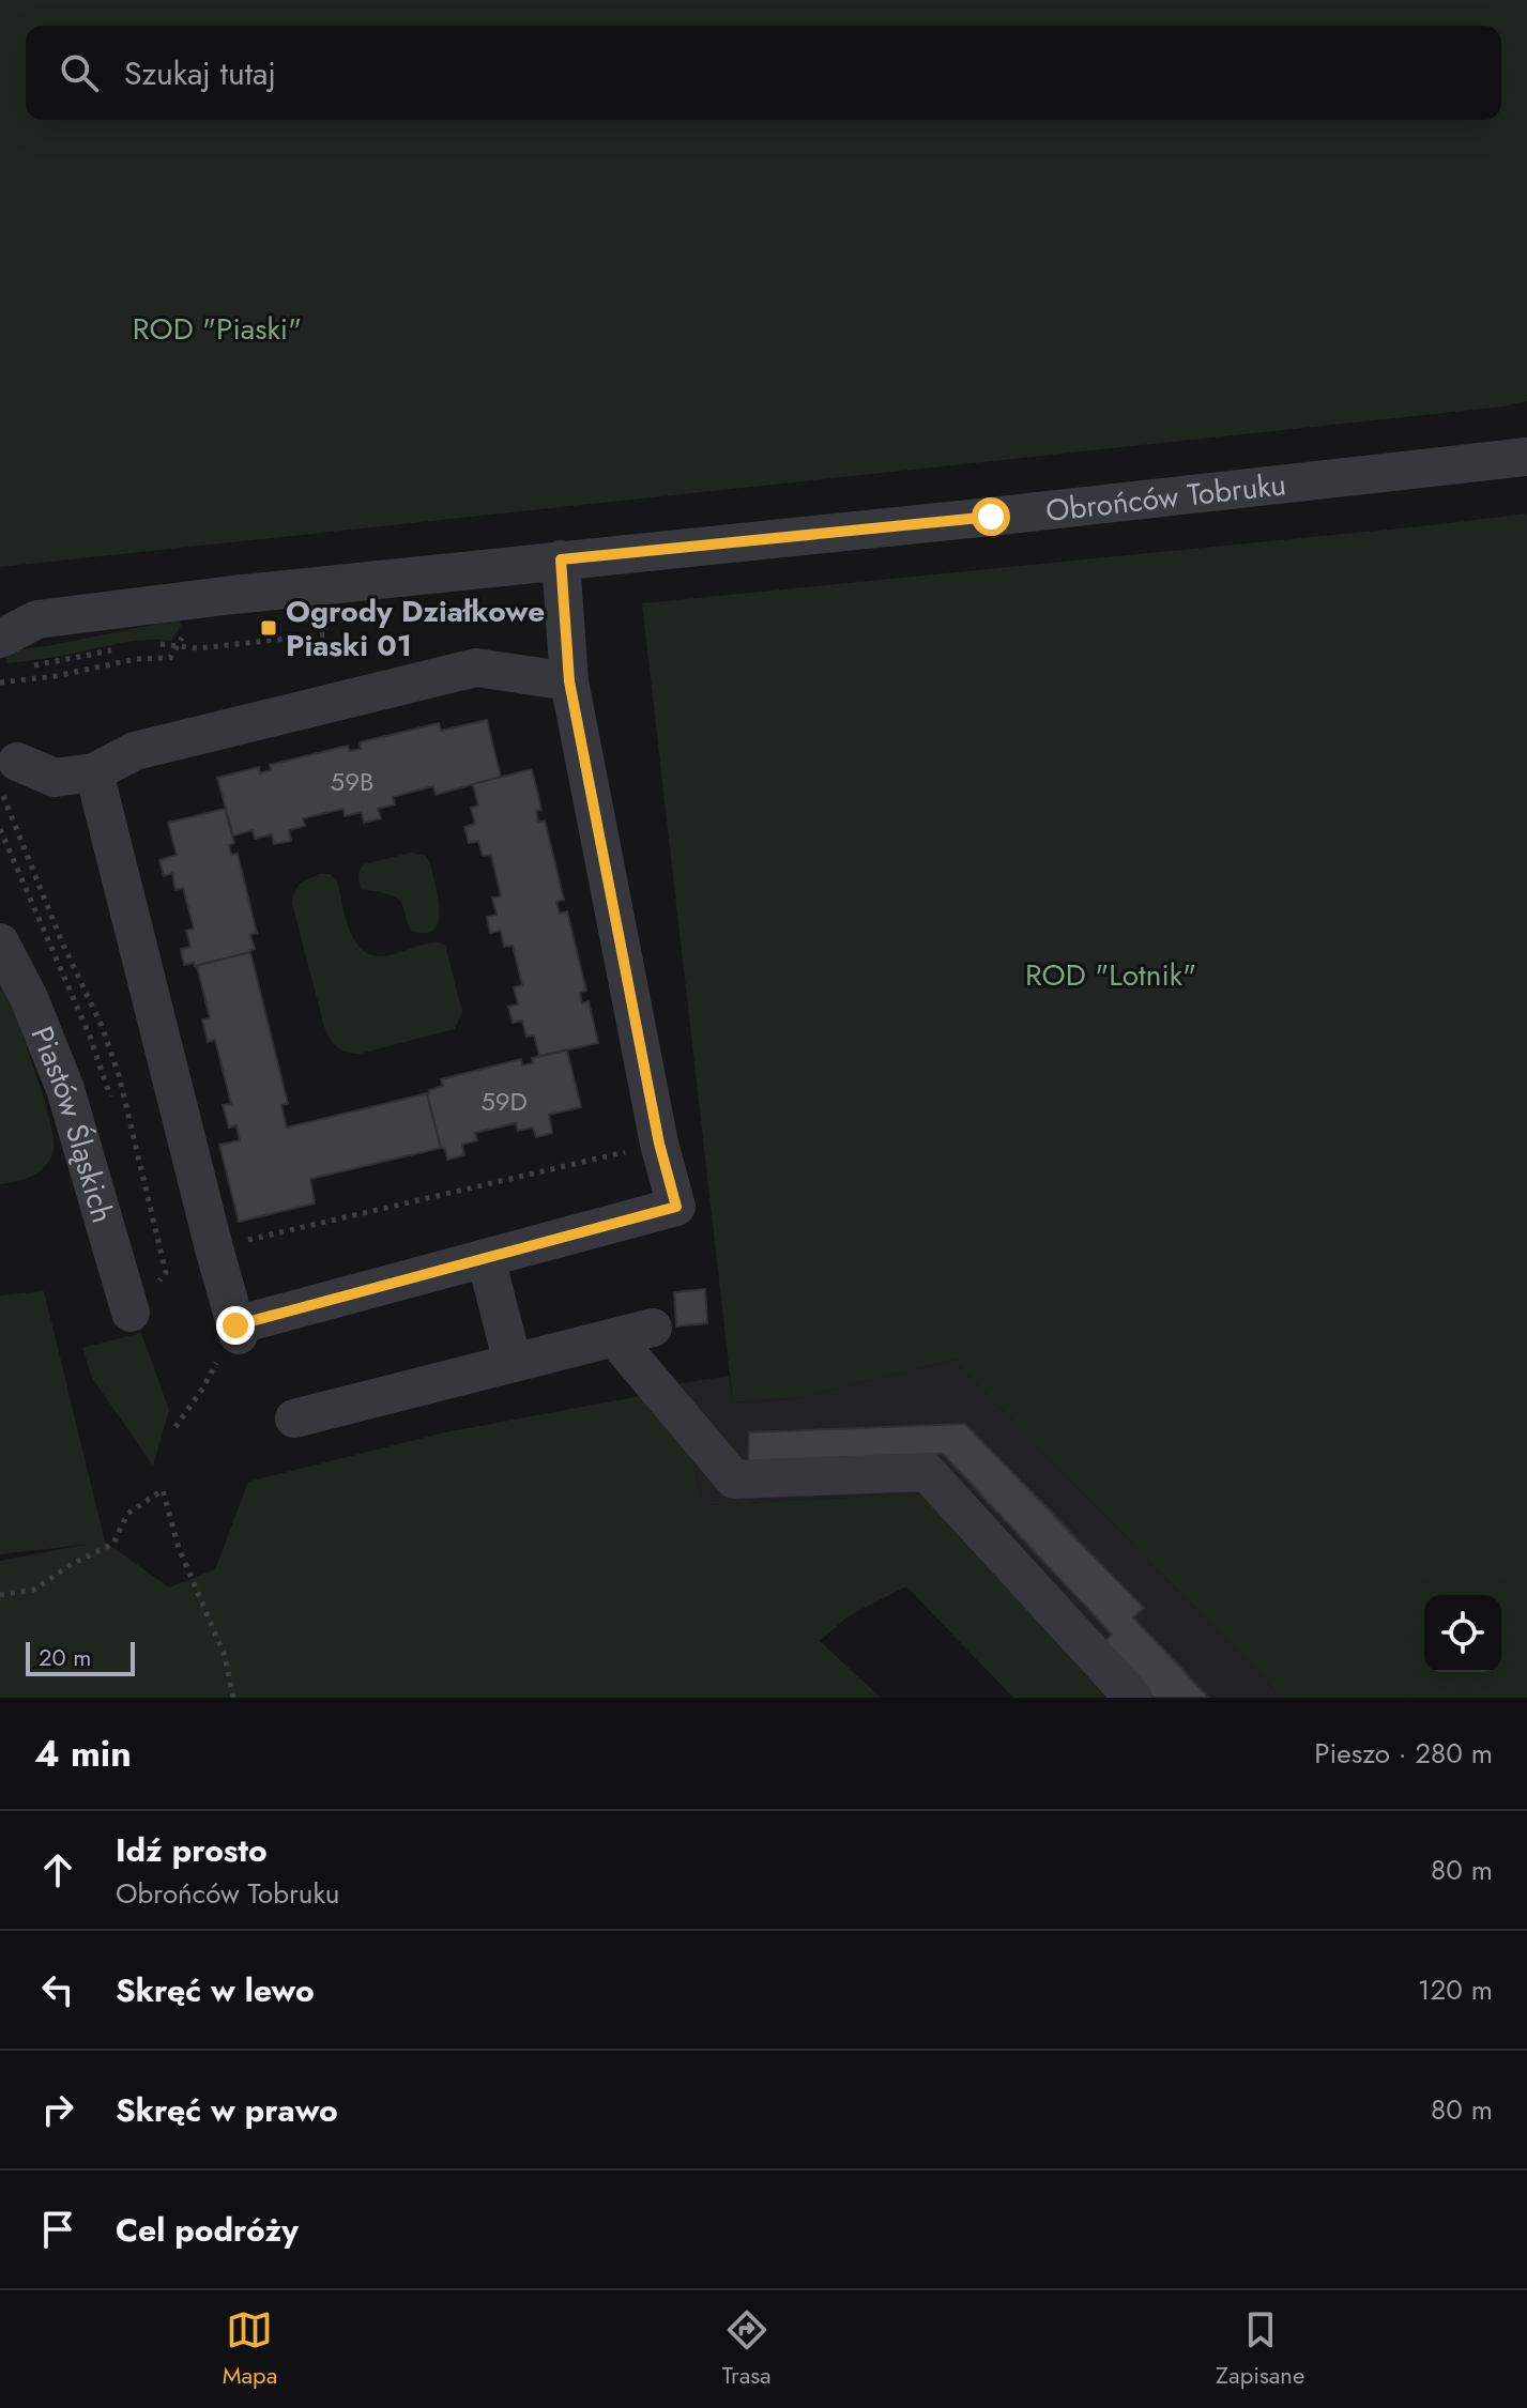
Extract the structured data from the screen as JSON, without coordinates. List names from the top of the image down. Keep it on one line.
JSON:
{"streets":{"street":["Obrońców Tobruku","Piastów Śląskich"]},"parks":["ROD \"Piaski\"","ROD \"Lotnik\""],"places":{"transit":["Ogrody Działkowe Piaski 01"]},"house_numbers":["59B","59D"],"scale_bar":"20 m","page":{"search":"Szukaj tutaj","scale":"20 m","heading":["4 min","Pieszo · 280 m"],"list":[["Idź prosto","Obrońców Tobruku","80 m"],["Skręć w lewo","120 m"],["Skręć w prawo","80 m"],"Cel podróży"],"nav":["Mapa","Trasa","Zapisane"]}}
